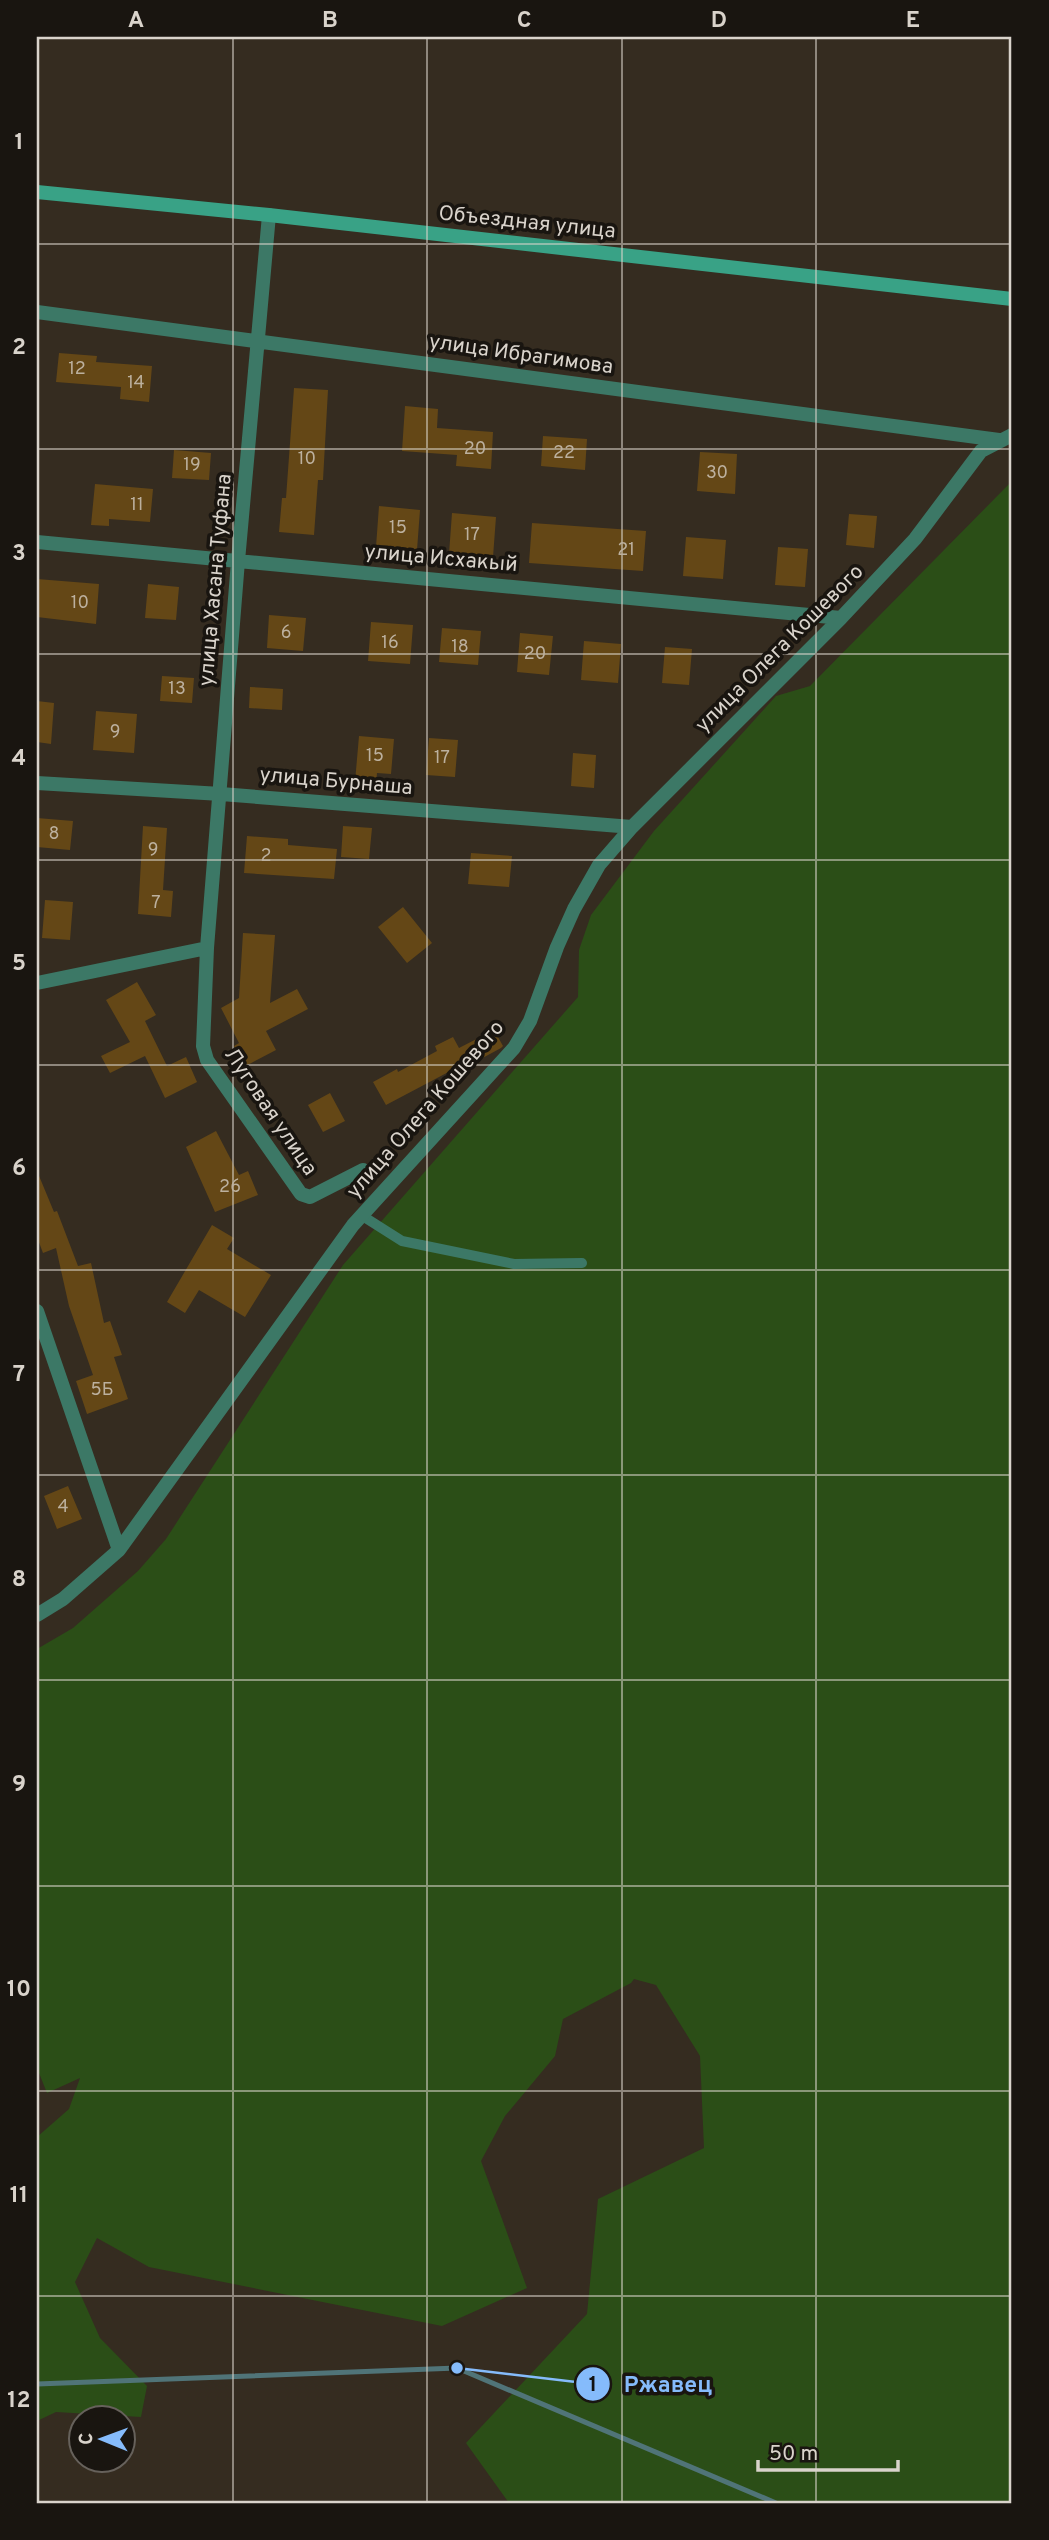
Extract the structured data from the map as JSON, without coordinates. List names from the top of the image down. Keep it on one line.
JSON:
{"streets":{"street":["Объездная улица","улица Ибрагимова","улица Исхакый","улица Хасана Туфана","улица Олега Кошевого","улица Бурнаша","Луговая улица"]},"crossings":[["Объездная улица","улица Хасана Туфана"],["улица Ибрагимова","улица Хасана Туфана"],["улица Ибрагимова","улица Олега Кошевого"],["улица Исхакый","улица Хасана Туфана"],["улица Исхакый","улица Олега Кошевого"],["улица Хасана Туфана","улица Бурнаша"],["улица Хасана Туфана","Луговая улица"],["улица Олега Кошевого","улица Бурнаша"]],"places":["Ржавец"],"house_numbers":["12","14","20","22","10","19","30","11","15","17","21","10","6","16","18","20","13","9","15","17","8","9","2","7","26","5Б","4"],"scale_bar":"50 m","north":"left","grid":{"columns":["A","B","C","D","E"],"rows":["1","2","3","4","5","6","7","8","9","10","11","12"]}}
